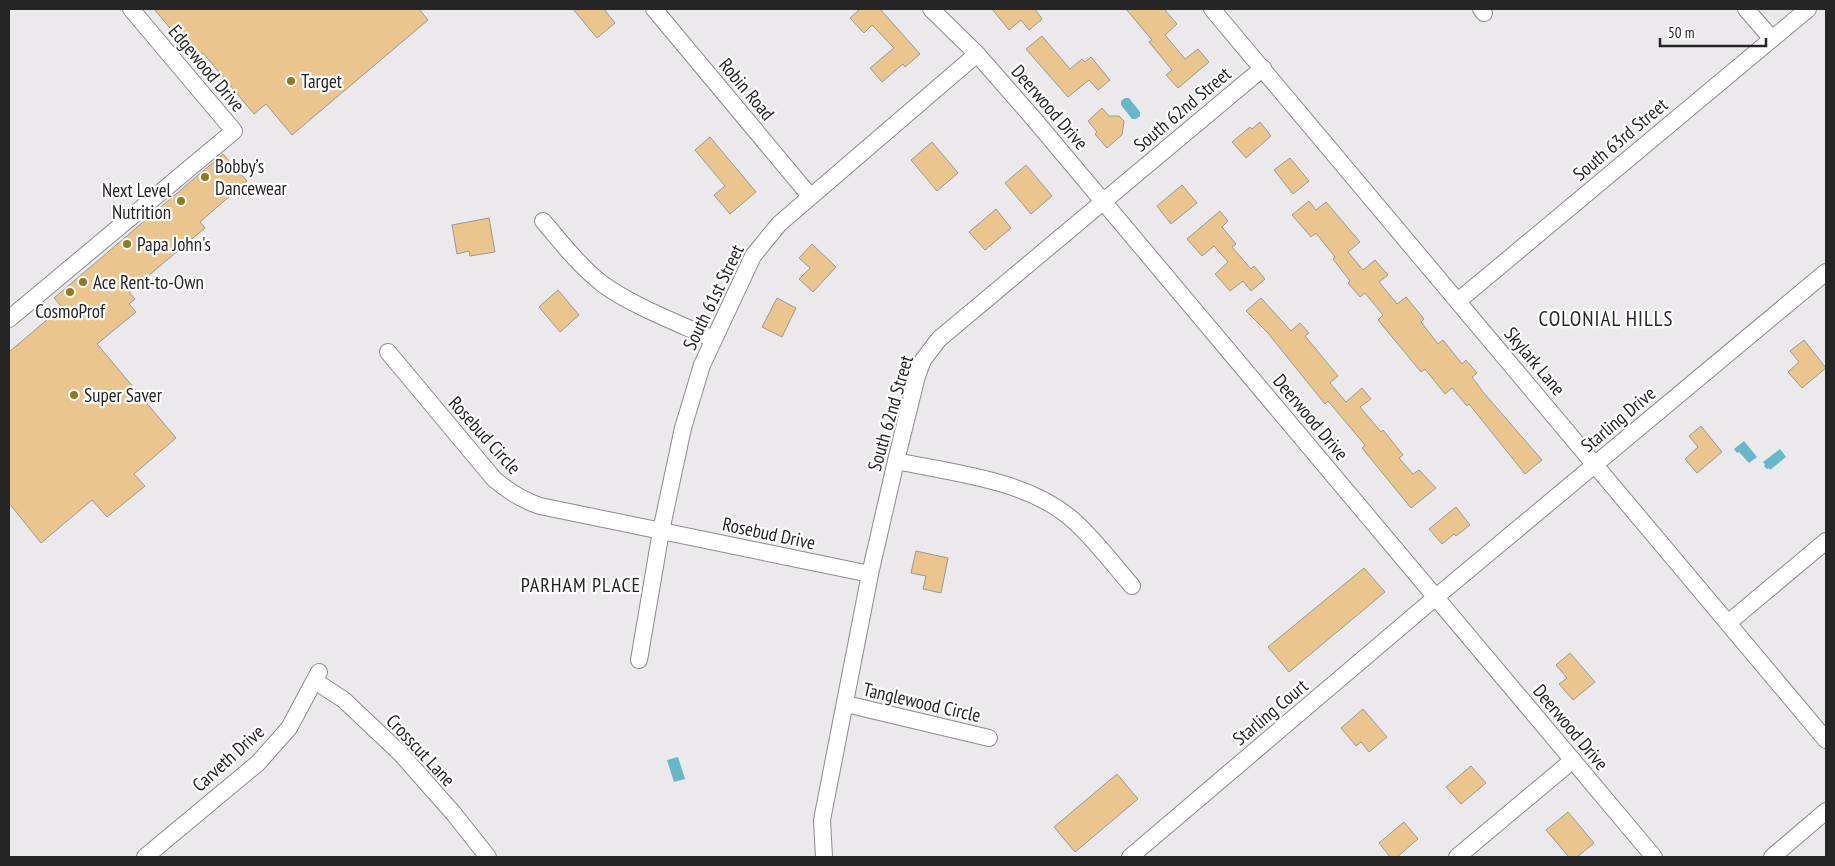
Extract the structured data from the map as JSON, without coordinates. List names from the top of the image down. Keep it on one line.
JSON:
{"streets":{"street":["Edgewood Drive","Robin Road","Deerwood Drive","South 62nd Street","South 63rd Street","South 61st Street","Skylark Lane","Starling Drive","Rosebud Circle","Rosebud Drive","Tanglewood Circle","Starling Court","Crosscut Lane","Carveth Drive"]},"crossings":[["Robin Road","South 61st Street"],["Deerwood Drive","South 62nd Street"],["Deerwood Drive","South 61st Street"],["Deerwood Drive","Starling Drive"],["Deerwood Drive","Starling Court"],["South 62nd Street","Skylark Lane"],["South 62nd Street","Rosebud Drive"],["South 62nd Street","Tanglewood Circle"],["South 63rd Street","Skylark Lane"],["South 61st Street","Rosebud Circle"],["South 61st Street","Rosebud Drive"],["Skylark Lane","Starling Drive"],["Starling Drive","Starling Court"],["Rosebud Circle","Rosebud Drive"],["Crosscut Lane","Carveth Drive"]],"districts":["COLONIAL HILLS","PARHAM PLACE"],"places":["Target","Bobby’s Dancewear","Next Level Nutrition","Papa John's","Ace Rent-to-Own","CosmoProf","Super Saver"],"scale_bar":"50 m"}
